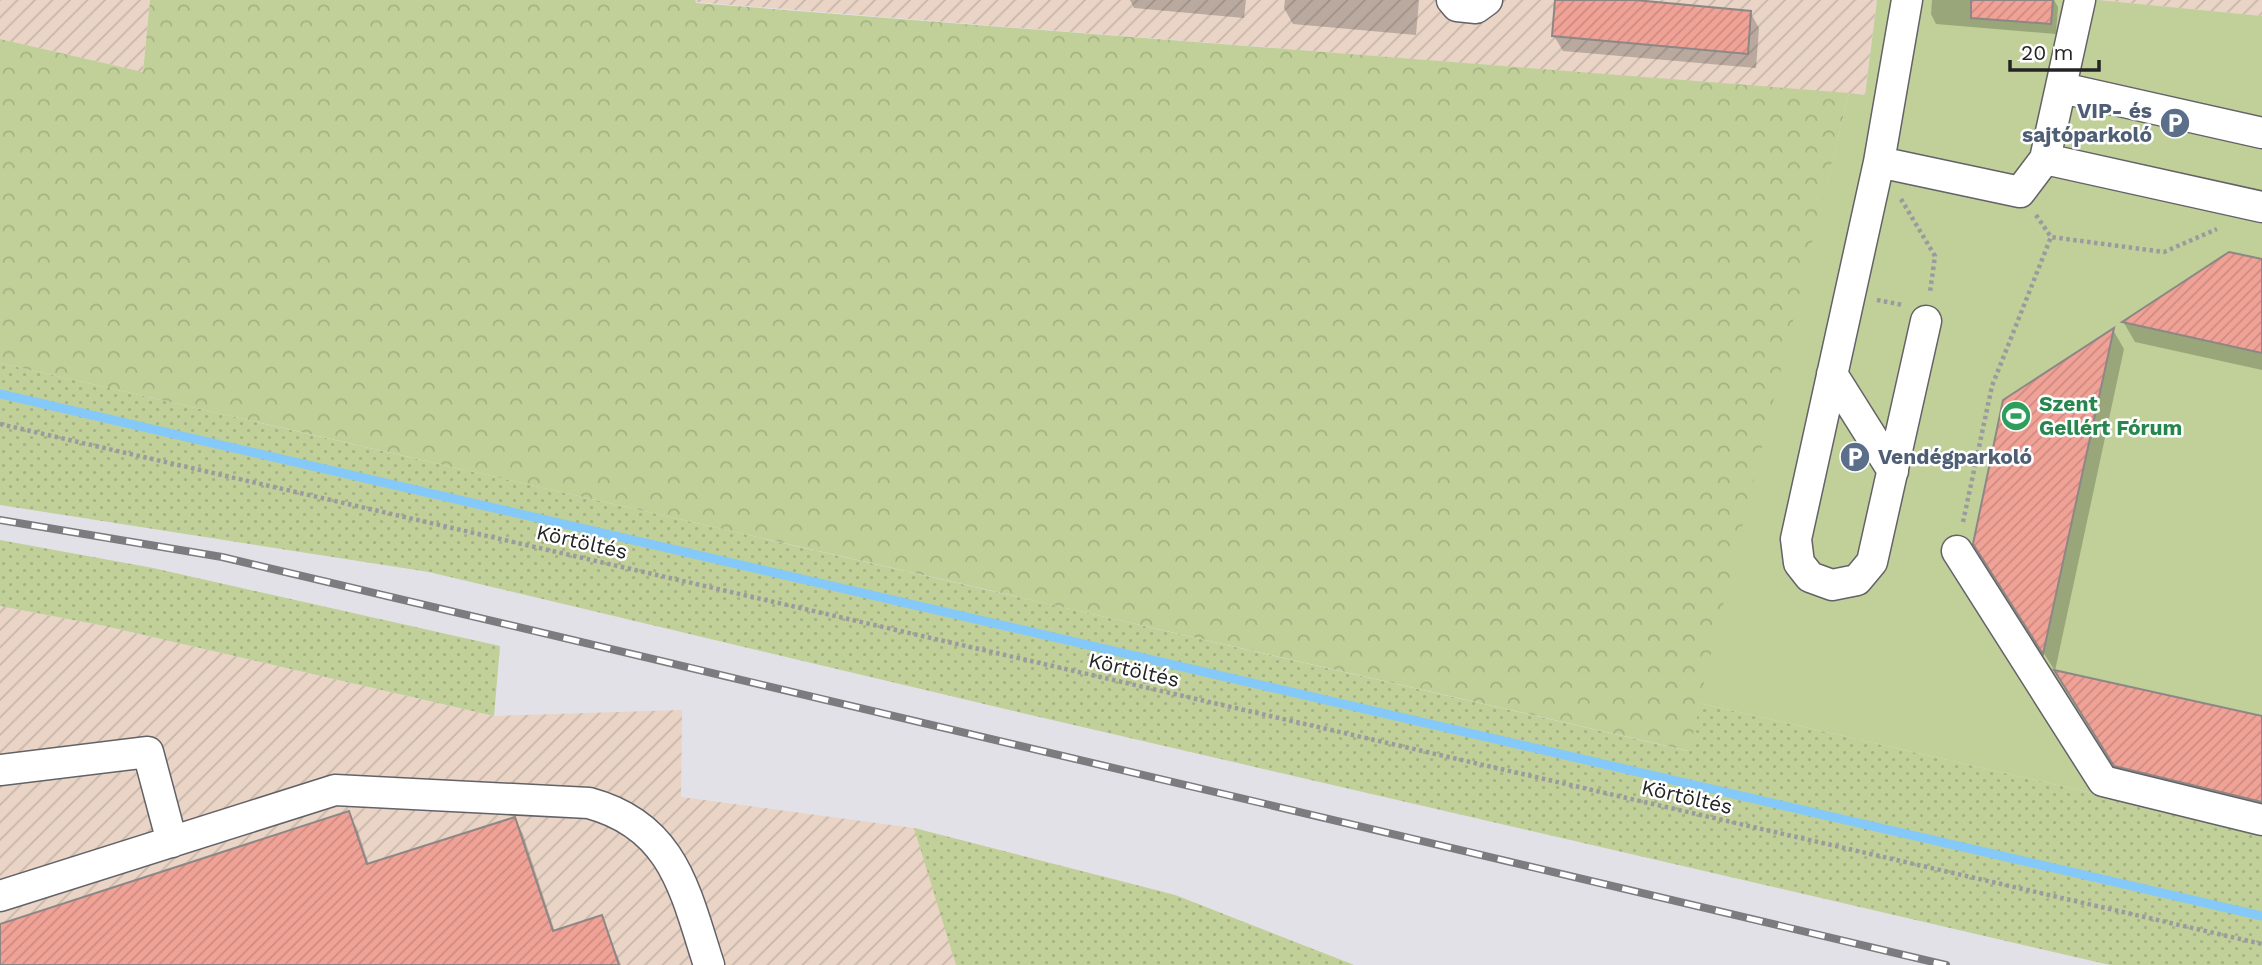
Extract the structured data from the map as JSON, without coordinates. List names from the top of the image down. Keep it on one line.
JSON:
{"streets":{"path":["Körtöltés"]},"places":{"parking":["VIP- és sajtóparkoló","Vendégparkoló"],"sports":["Szent Gellért Fórum"]},"scale_bar":"20 m"}
